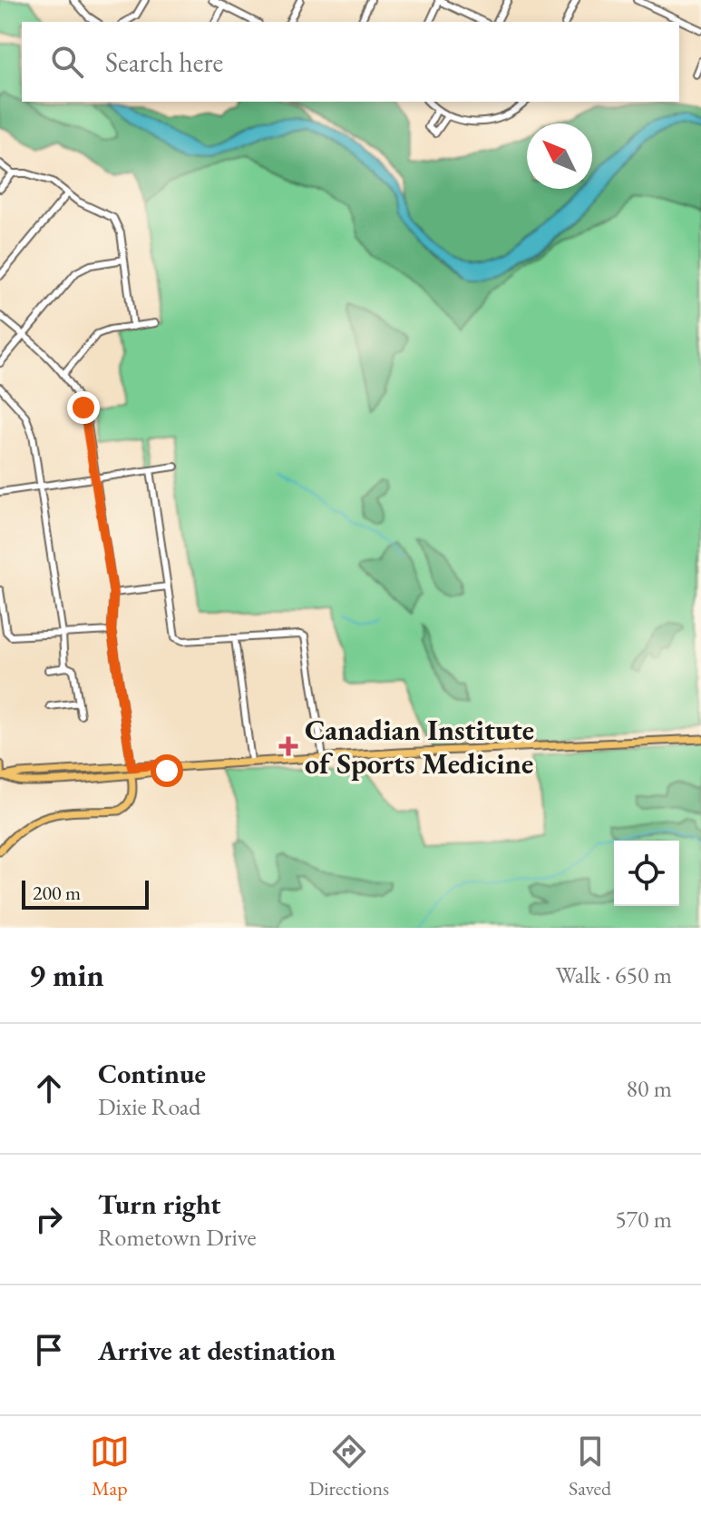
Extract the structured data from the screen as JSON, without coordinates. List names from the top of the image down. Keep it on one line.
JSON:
{"places":{"health":["Canadian Institute of Sports Medicine"]},"scale_bar":"200 m","north":"top left","page":{"search":"Search here","scale":"200 m","heading":["9 min","Walk · 650 m"],"list":[["Continue","Dixie Road","80 m"],["Turn right","Rometown Drive","570 m"],"Arrive at destination"],"nav":["Map","Directions","Saved"]}}
